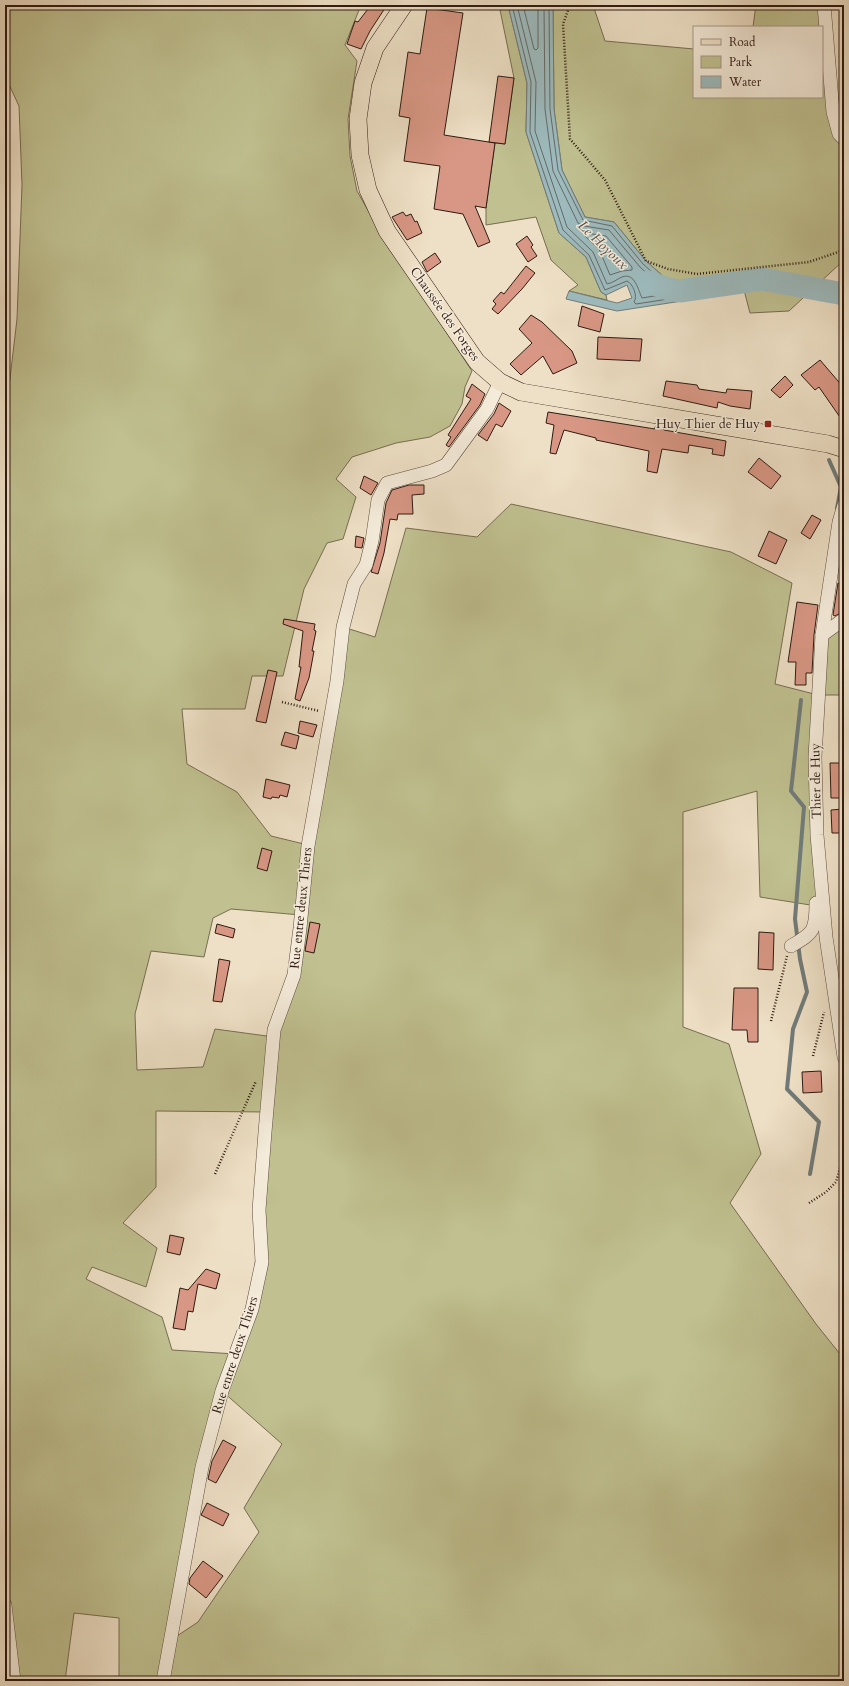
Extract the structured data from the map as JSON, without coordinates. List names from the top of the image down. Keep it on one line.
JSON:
{"streets":{"main road":["Chaussée des Forges"],"street":["Thier de Huy","Rue entre deux Thiers"]},"crossings":[["Chaussée des Forges","Rue entre deux Thiers"]],"water":["Le Hoyoux"],"places":{"transit":["Huy Thier de Huy"]},"legend":["Road","Park","Water"]}
